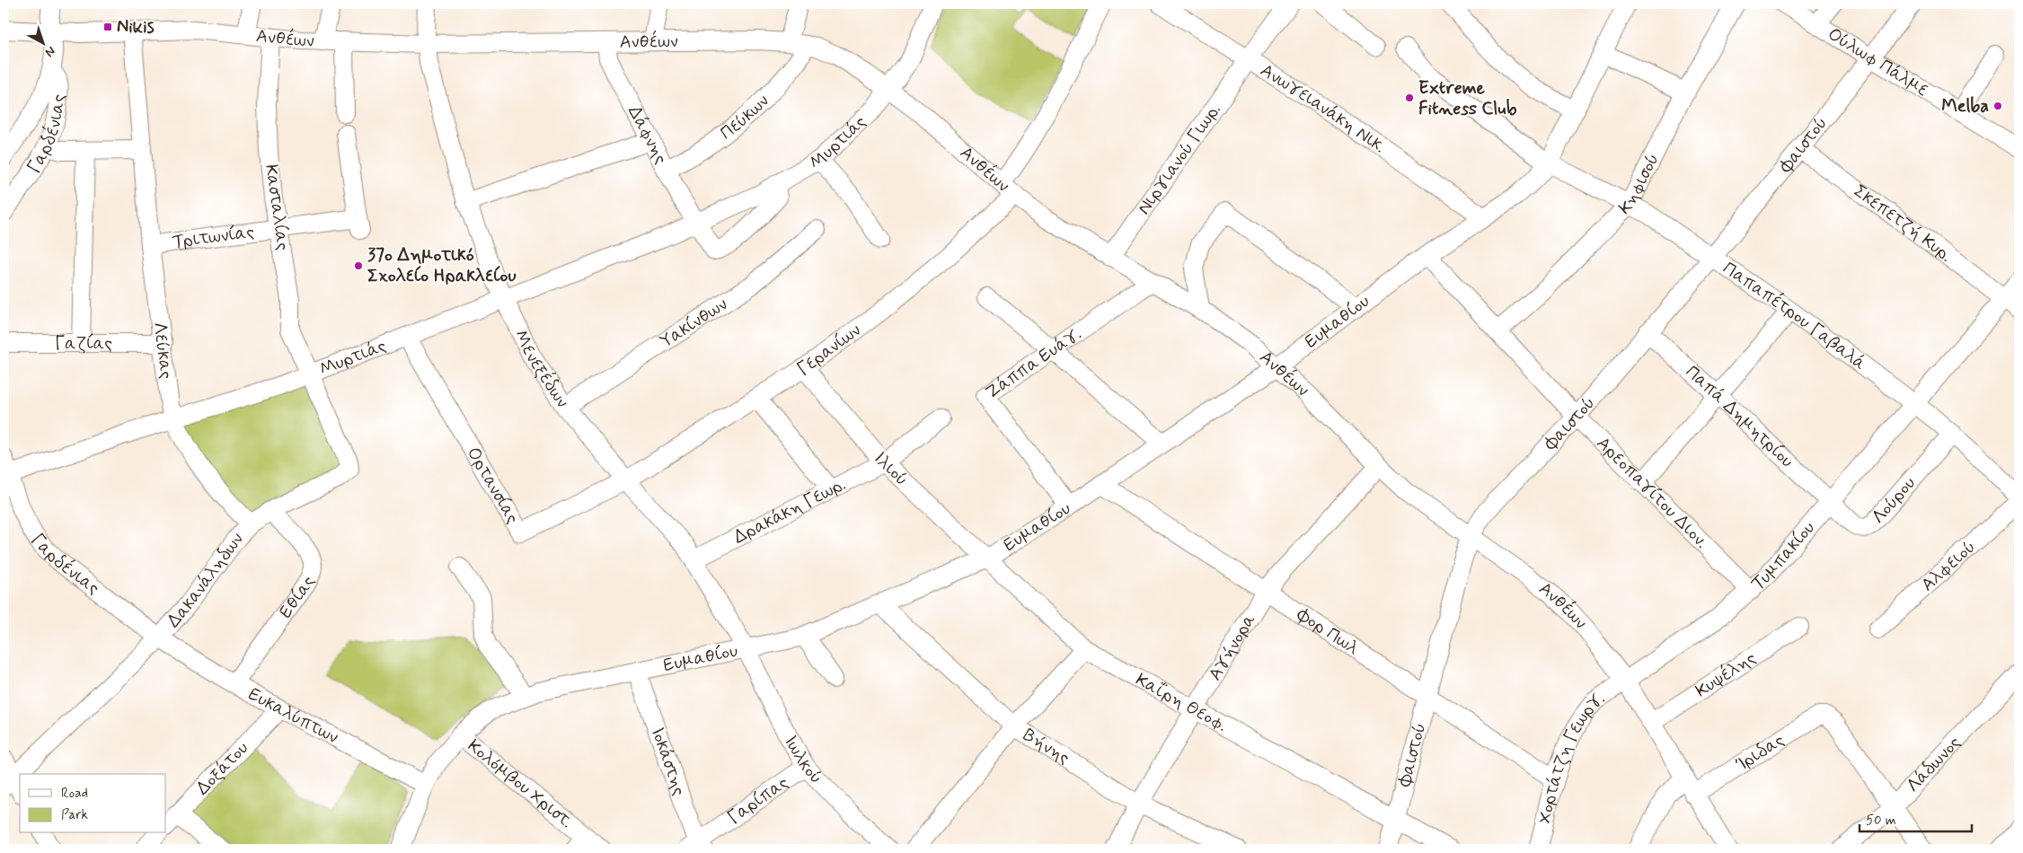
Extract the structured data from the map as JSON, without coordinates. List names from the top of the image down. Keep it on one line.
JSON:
{"streets":{"street":["Ανθέων","Ούλωφ Πάλμε","Ανωγειανάκη Νικ.","Πεύκων","Γαρδένιας","Δάφνης","Μυρτιάς","Φαιστού","Νιργιανού Γιωρ.","Κηφισού","Κασταλίας","Σκεπετζή Κυρ.","Τριτωνίας","Παπαπέτρου Γαβαλά","Ευμαθίου","Υακίνθων","Γαζίας","Γερανίων","Λεύκας","Ζάππα Ευάγ.","Μενεξέδων","Παπά Δημητρίου","Ιλιού","Ορτανσίας","Αρεοπαγίτου Διον.","Λούρου","Δρακάκη Γεωρ.","Τυμπακίου","Αλφειού","Δακανάληδων","Εθίας","Φορ Πωλ","Αγήνορα","Κυψέλης","Καΐρη Θεοφ.","Ευκαλύπτων","Βήνης","Ίριδας","Ιωλκού","Ιοκάστης","Χορτάτζη Γεωργ.","Λάδωνος","Δοξάτου","Κολόμβου Χριστ.","Γαρίπας"]},"crossings":[["Ανθέων","Πεύκων"],["Ανθέων","Δάφνης"],["Ανθέων","Μυρτιάς"],["Ανθέων","Φαιστού"],["Ανθέων","Νιργιανού Γιωρ."],["Ανθέων","Κασταλίας"],["Ανθέων","Ευμαθίου"],["Ανθέων","Γερανίων"],["Ανθέων","Λεύκας"],["Ανθέων","Ζάππα Ευάγ."],["Ανθέων","Μενεξέδων"],["Ανθέων","Τυμπακίου"],["Ανθέων","Αγήνορα"],["Ανθέων","Κυψέλης"],["Ανθέων","Ίριδας"],["Ανθέων","Χορτάτζη Γεωργ."],["Ούλωφ Πάλμε","Φαιστού"],["Ανωγειανάκη Νικ.","Νιργιανού Γιωρ."],["Ανωγειανάκη Νικ.","Ευμαθίου"],["Πεύκων","Δάφνης"],["Γαρδένιας","Μυρτιάς"],["Γαρδένιας","Δακανάληδων"],["Γαρδένιας","Ευκαλύπτων"],["Δάφνης","Μυρτιάς"],["Μυρτιάς","Κασταλίας"],["Μυρτιάς","Λεύκας"],["Μυρτιάς","Μενεξέδων"],["Μυρτιάς","Ορτανσίας"],["Μυρτιάς","Δακανάληδων"],["Φαιστού","Σκεπετζή Κυρ."],["Φαιστού","Παπαπέτρου Γαβαλά"],["Φαιστού","Παπά Δημητρίου"],["Φαιστού","Αρεοπαγίτου Διον."],["Φαιστού","Φορ Πωλ"],["Φαιστού","Καΐρη Θεοφ."],["Κηφισού","Παπαπέτρου Γαβαλά"],["Κηφισού","Αρεοπαγίτου Διον."],["Κασταλίας","Τριτωνίας"],["Κασταλίας","Δακανάληδων"],["Σκεπετζή Κυρ.","Τυμπακίου"],["Τριτωνίας","Λεύκας"],["Παπαπέτρου Γαβαλά","Ευμαθίου"],["Παπαπέτρου Γαβαλά","Λούρου"],["Παπαπέτρου Γαβαλά","Τυμπακίου"],["Ευμαθίου","Ζάππα Ευάγ."],["Ευμαθίου","Μενεξέδων"],["Ευμαθίου","Ιλιού"],["Ευμαθίου","Αρεοπαγίτου Διον."],["Ευμαθίου","Φορ Πωλ"],["Ευμαθίου","Καΐρη Θεοφ."],["Ευμαθίου","Ευκαλύπτων"],["Ευμαθίου","Βήνης"],["Ευμαθίου","Ιωλκού"],["Ευμαθίου","Ιοκάστης"],["Ευμαθίου","Κολόμβου Χριστ."],["Υακίνθων","Μενεξέδων"],["Γαζίας","Λεύκας"],["Γερανίων","Μενεξέδων"],["Γερανίων","Ιλιού"],["Γερανίων","Ορτανσίας"],["Λεύκας","Δακανάληδων"],["Μενεξέδων","Ορτανσίας"],["Μενεξέδων","Δρακάκη Γεωρ."],["Μενεξέδων","Ιωλκού"],["Παπά Δημητρίου","Λούρου"],["Παπά Δημητρίου","Τυμπακίου"],["Ιλιού","Δρακάκη Γεωρ."],["Ιλιού","Καΐρη Θεοφ."],["Αρεοπαγίτου Διον.","Τυμπακίου"],["Λούρου","Τυμπακίου"],["Τυμπακίου","Χορτάτζη Γεωργ."],["Δακανάληδων","Εθίας"],["Δακανάληδων","Ευκαλύπτων"],["Εθίας","Ευκαλύπτων"],["Φορ Πωλ","Αγήνορα"],["Φορ Πωλ","Χορτάτζη Γεωργ."],["Αγήνορα","Καΐρη Θεοφ."],["Αγήνορα","Βήνης"],["Ευκαλύπτων","Δοξάτου"],["Ίριδας","Λάδωνος"],["Ιωλκού","Γαρίπας"],["Ιοκάστης","Γαρίπας"]],"places":{"transit":["Nikis"],"other":["Extreme Fitness Club","Melba","37ο Δημοτικό Σχολείο Ηρακλείου"]},"legend":["Road","Park"],"scale_bar":"50 m","north":"bottom right"}
